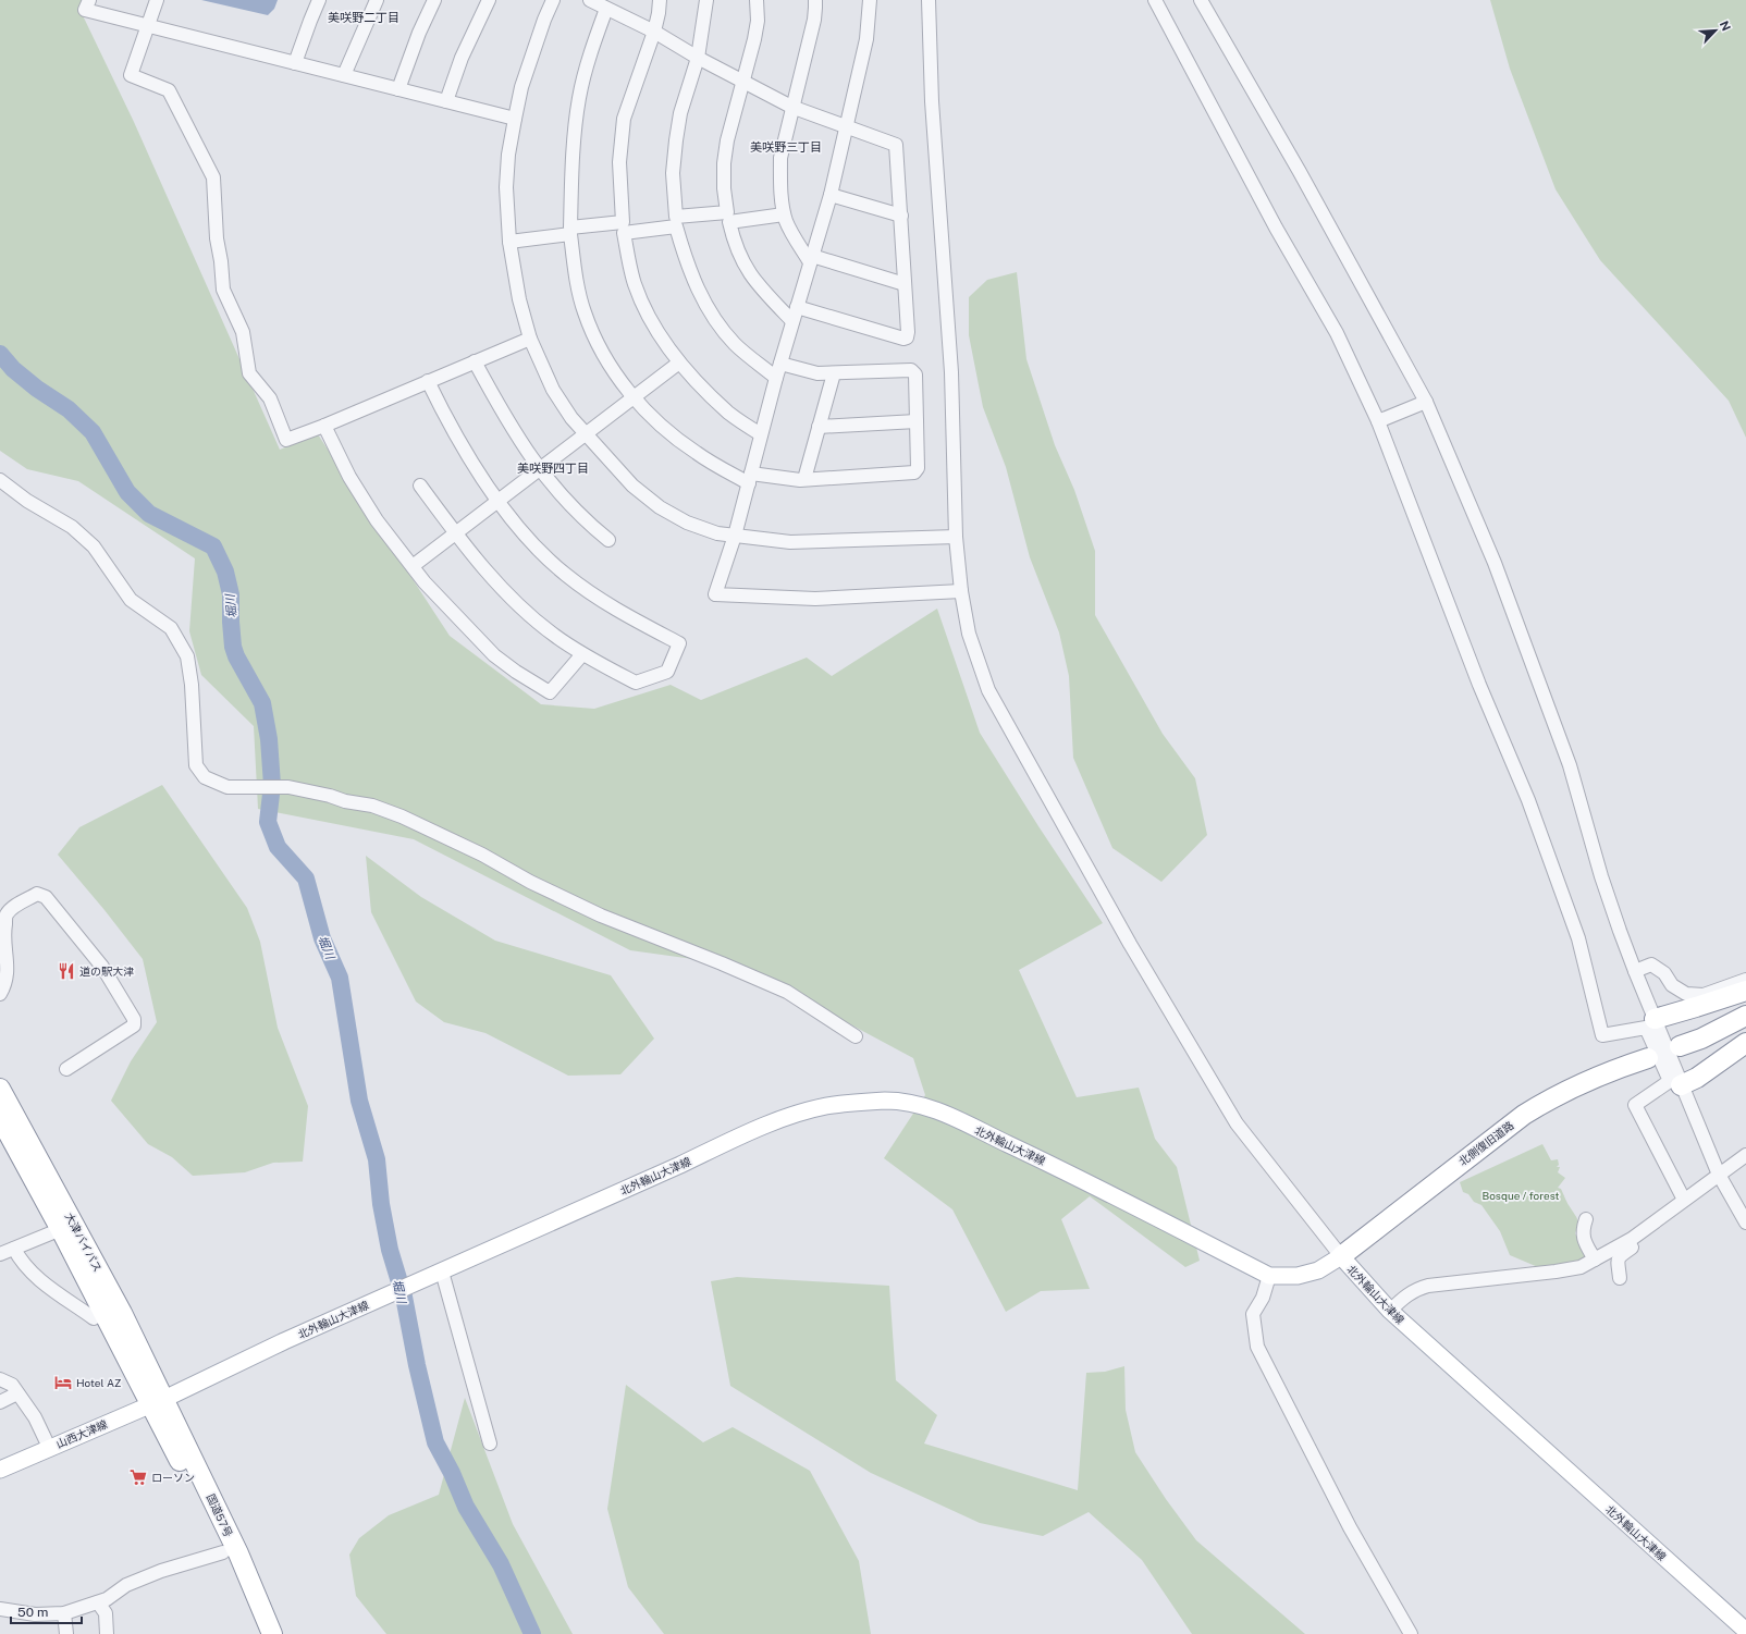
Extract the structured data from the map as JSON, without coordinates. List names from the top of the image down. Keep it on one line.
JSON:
{"streets":{"highway":["北側復旧道路","大津バイパス","国道57号"],"main road":["北外輪山大津線","山西大津線"]},"crossings":[["北側復旧道路","北外輪山大津線"],["北外輪山大津線","大津バイパス"],["北外輪山大津線","山西大津線"],["北外輪山大津線","国道57号"],["大津バイパス","山西大津線"],["大津バイパス","国道57号"],["山西大津線","国道57号"]],"districts":["美咲野二丁目","美咲野三丁目","美咲野四丁目"],"water":["堀川"],"parks":["Bosque / forest"],"places":{"restaurant":["道の駅大津"],"hotel":["Hotel AZ"],"supermarket":["ローソン"]},"scale_bar":"50 m","north":"top right"}
